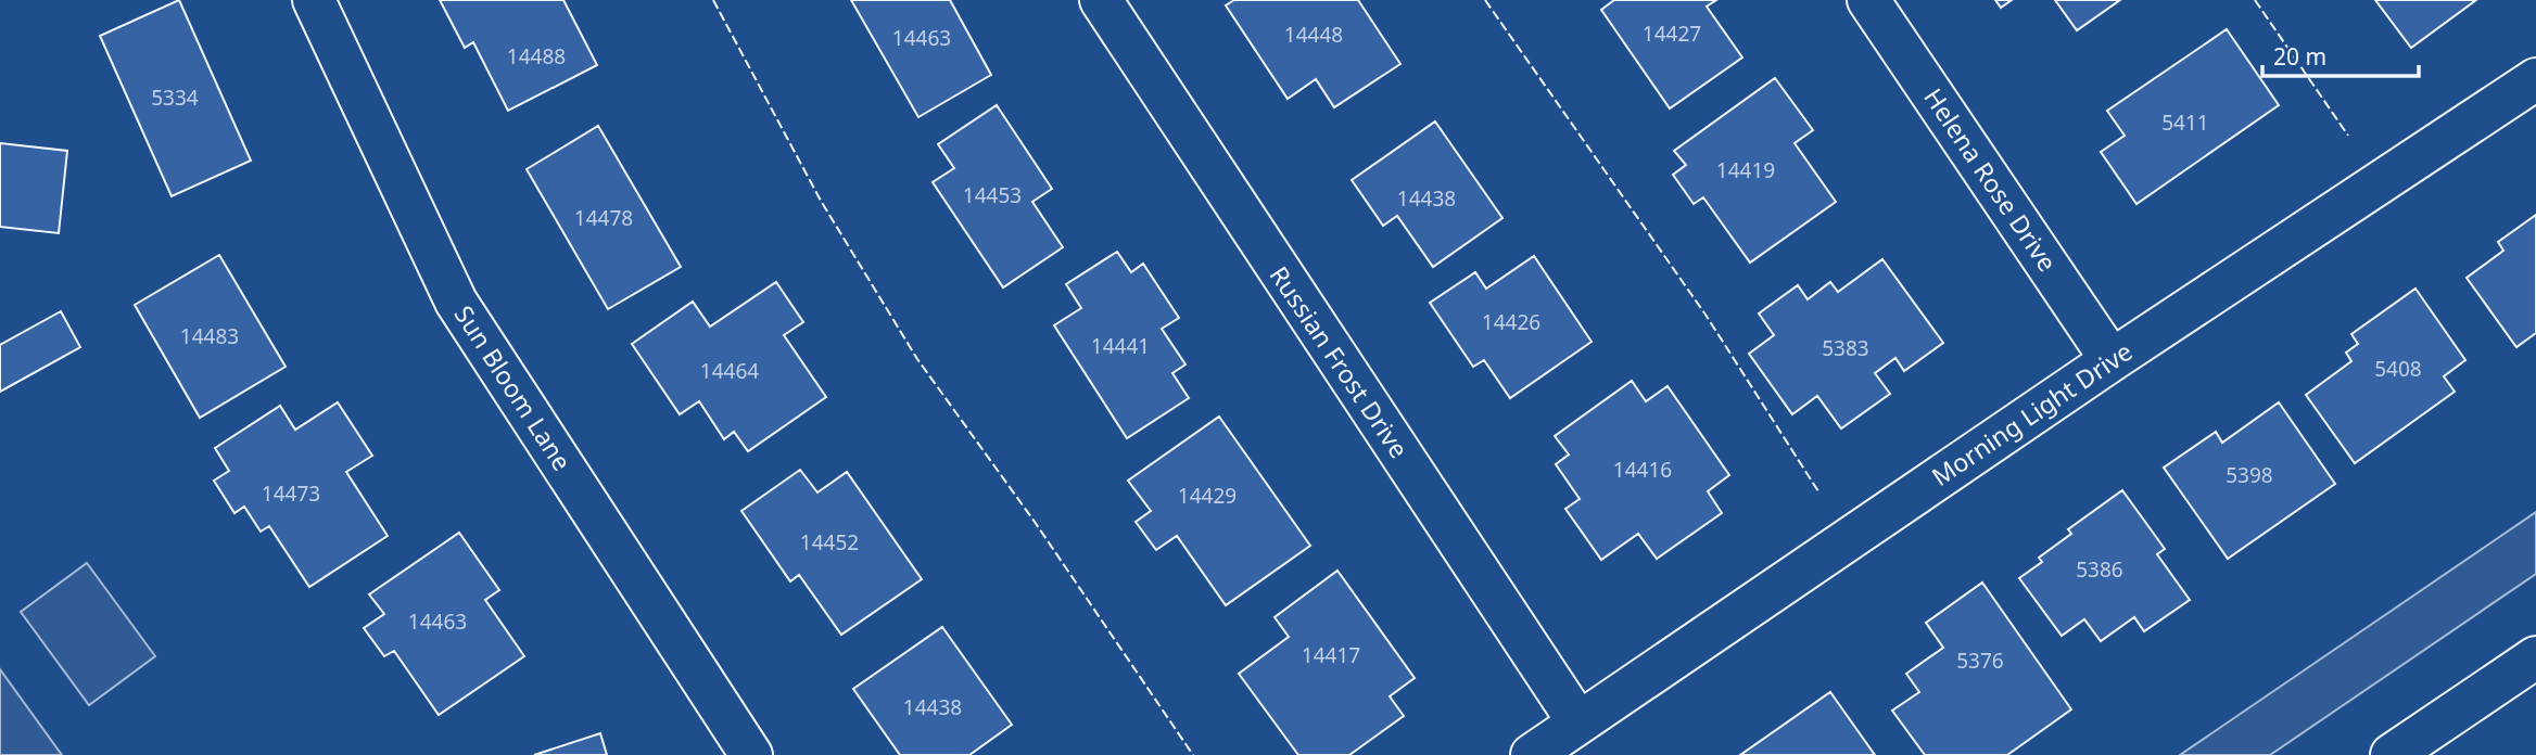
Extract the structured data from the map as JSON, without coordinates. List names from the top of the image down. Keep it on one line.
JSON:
{"streets":{"street":["Helena Rose Drive","Russian Frost Drive","Sun Bloom Lane","Morning Light Drive"]},"crossings":[["Helena Rose Drive","Morning Light Drive"],["Russian Frost Drive","Morning Light Drive"]],"house_numbers":["14427","14448","14463","14488","5334","5411","14419","14453","14438","14478","14426","14483","14441","5383","5408","14464","14416","5398","14473","14429","14452","5386","14463","14417","5376","14438"],"scale_bar":"20 m"}
